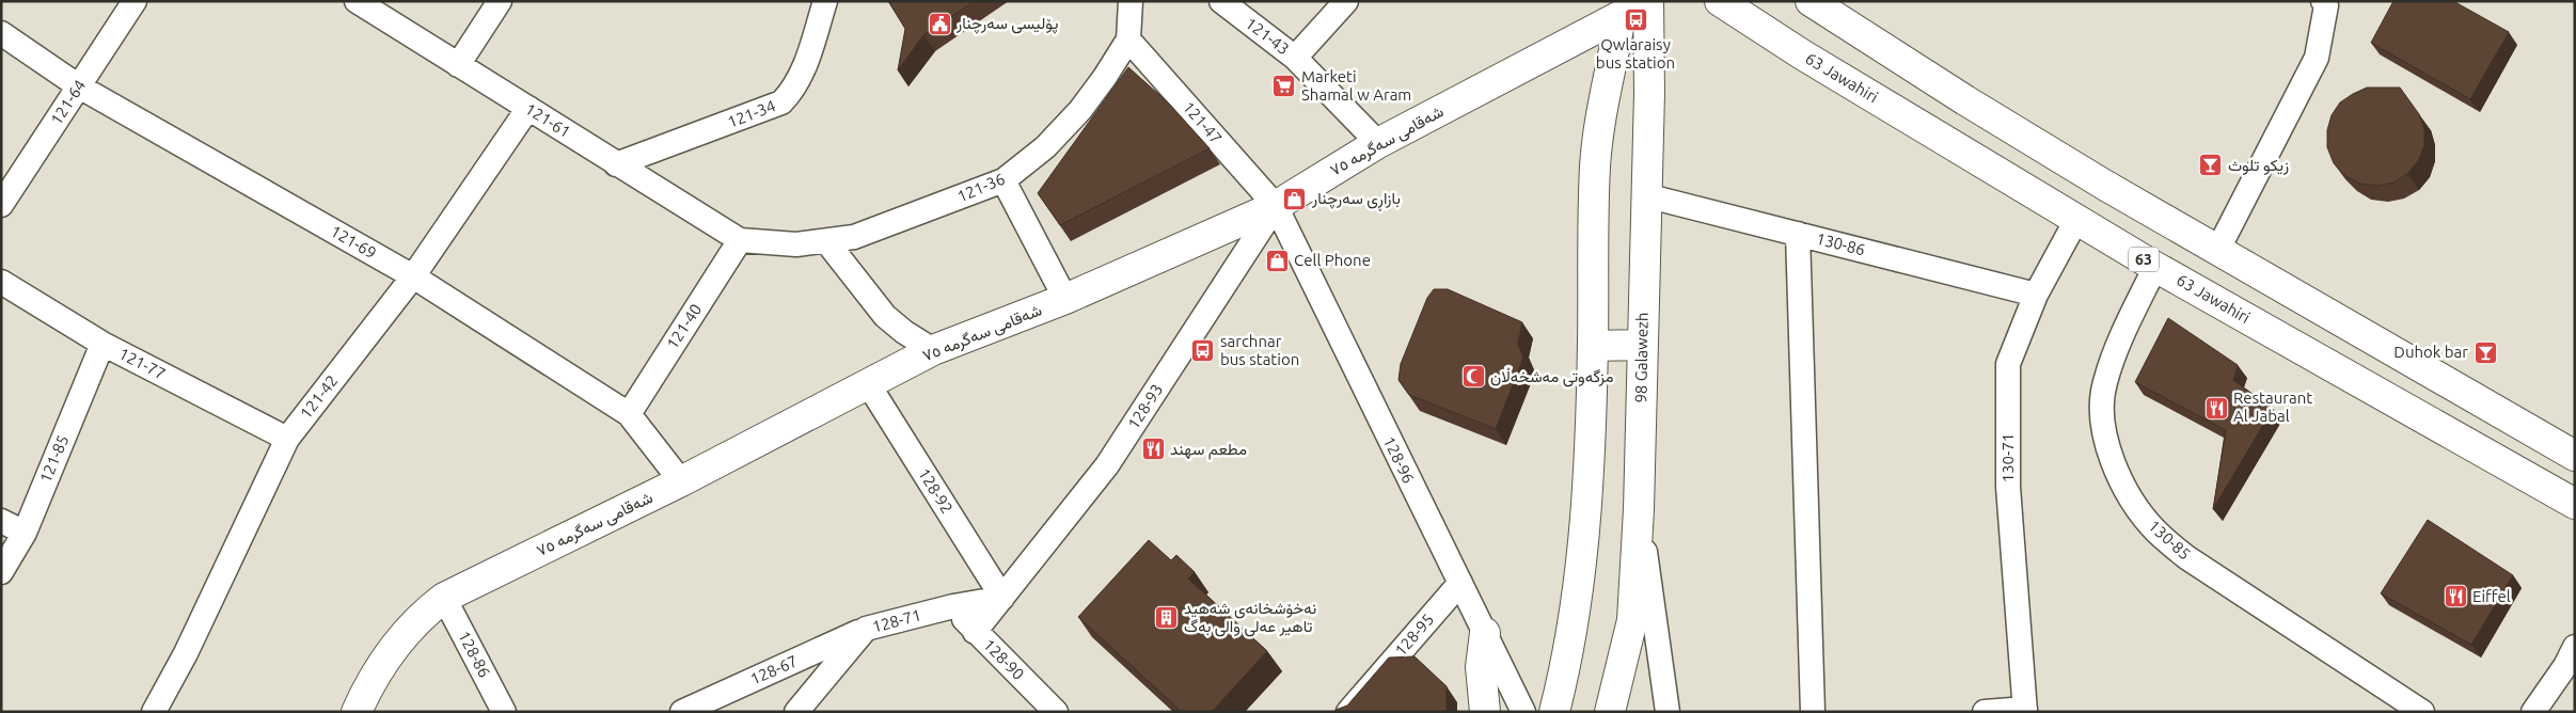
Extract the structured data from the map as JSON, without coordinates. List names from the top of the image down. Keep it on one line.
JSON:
{"streets":{"main road":["63 Jawahiri","شەقامی سەگرمە ٧٥","63","98 Galawezh"],"street":["121-43","121-64","121-34","121-61","121-47","121-36","121-69","130-86","121-40","121-77","121-42","128-93","130-71","121-85","128-96","128-92","130-85","128-71","128-95","128-86","128-90","128-67"]},"crossings":[["121-43","شەقامی سەگرمە ٧٥"],["63 Jawahiri","130-71"],["63 Jawahiri","130-85"],["121-64","121-69"],["121-34","121-61"],["121-61","121-36"],["121-61","121-40"],["121-61","121-42"],["121-47","شەقامی سەگرمە ٧٥"],["121-47","121-36"],["121-47","128-93"],["121-47","128-96"],["شەقامی سەگرمە ٧٥","121-69"],["شەقامی سەگرمە ٧٥","98 Galawezh"],["شەقامی سەگرمە ٧٥","128-93"],["شەقامی سەگرمە ٧٥","128-96"],["شەقامی سەگرمە ٧٥","128-92"],["شەقامی سەگرمە ٧٥","128-86"],["121-36","121-40"],["121-69","121-40"],["121-69","121-42"],["130-86","98 Galawezh"],["130-86","130-71"],["121-77","121-42"],["121-77","121-85"],["128-93","128-96"],["128-93","128-92"],["128-93","128-71"],["128-93","128-90"],["128-96","128-95"],["128-92","128-71"],["128-71","128-90"],["128-71","128-67"]],"places":{"bus stop":["Qwlaraisy bus station","sarchnar bus station"],"public building":["پۆلیسی سەرچنار"],"supermarket":["Marketi Shamal w Aram"],"bar":["زيكو تلوث","Duhok bar"],"shop":["بازاڕی سەرچنار","Cell Phone"],"mosque":["مزگەوتی مەشخەڵان"],"restaurant":["Restaurant Al Jabal","مطعم سهند","Eiffel"],"building":["نەخۆشخانەی شەهید تاهیر عەلی والی بەگ"]}}
